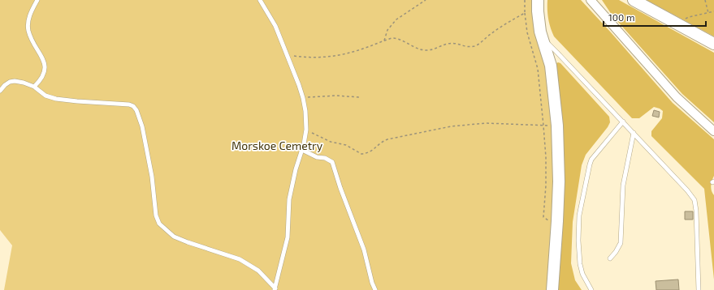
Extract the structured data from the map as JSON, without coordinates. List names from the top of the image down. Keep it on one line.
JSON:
{"parks":["Morskoe Cemetry"],"scale_bar":"100 m"}
